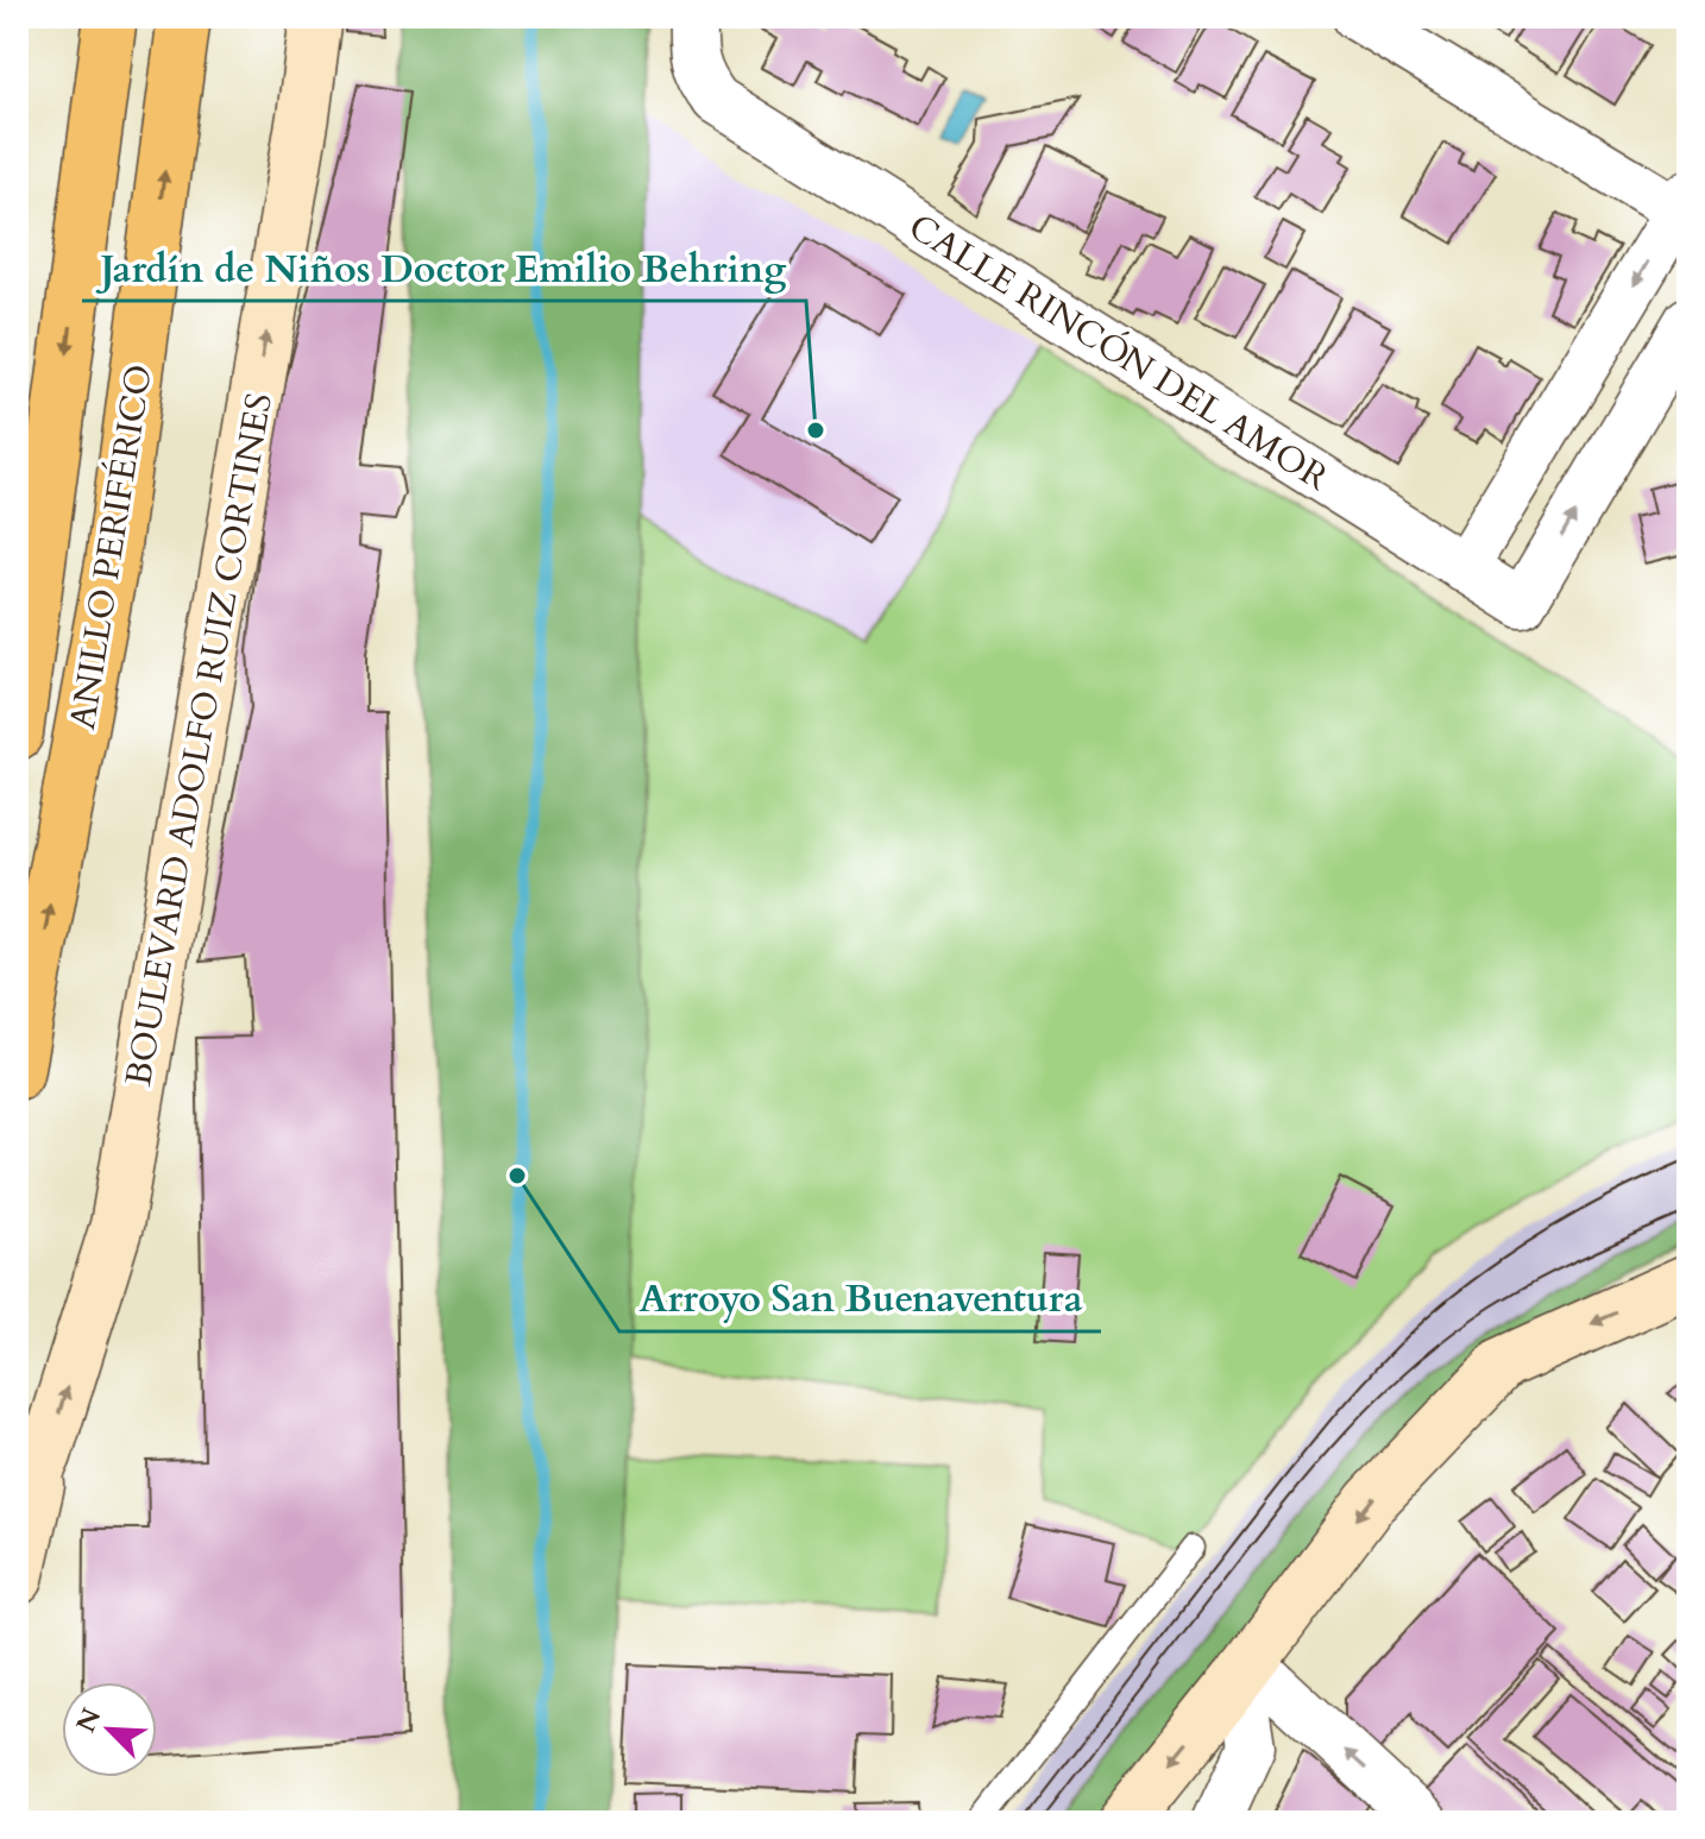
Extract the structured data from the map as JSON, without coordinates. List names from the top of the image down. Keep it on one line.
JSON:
{"streets":{"highway":["ANILLO PERIFÉRICO"],"main road":["BOULEVARD ADOLFO RUIZ CORTINES"],"street":["CALLE RINCÓN DEL AMOR"]},"one_way":["BOULEVARD ADOLFO RUIZ CORTINES"],"places":["Jardín de Niños Doctor Emilio Behring","Arroyo San Buenaventura"],"north":"top left"}
